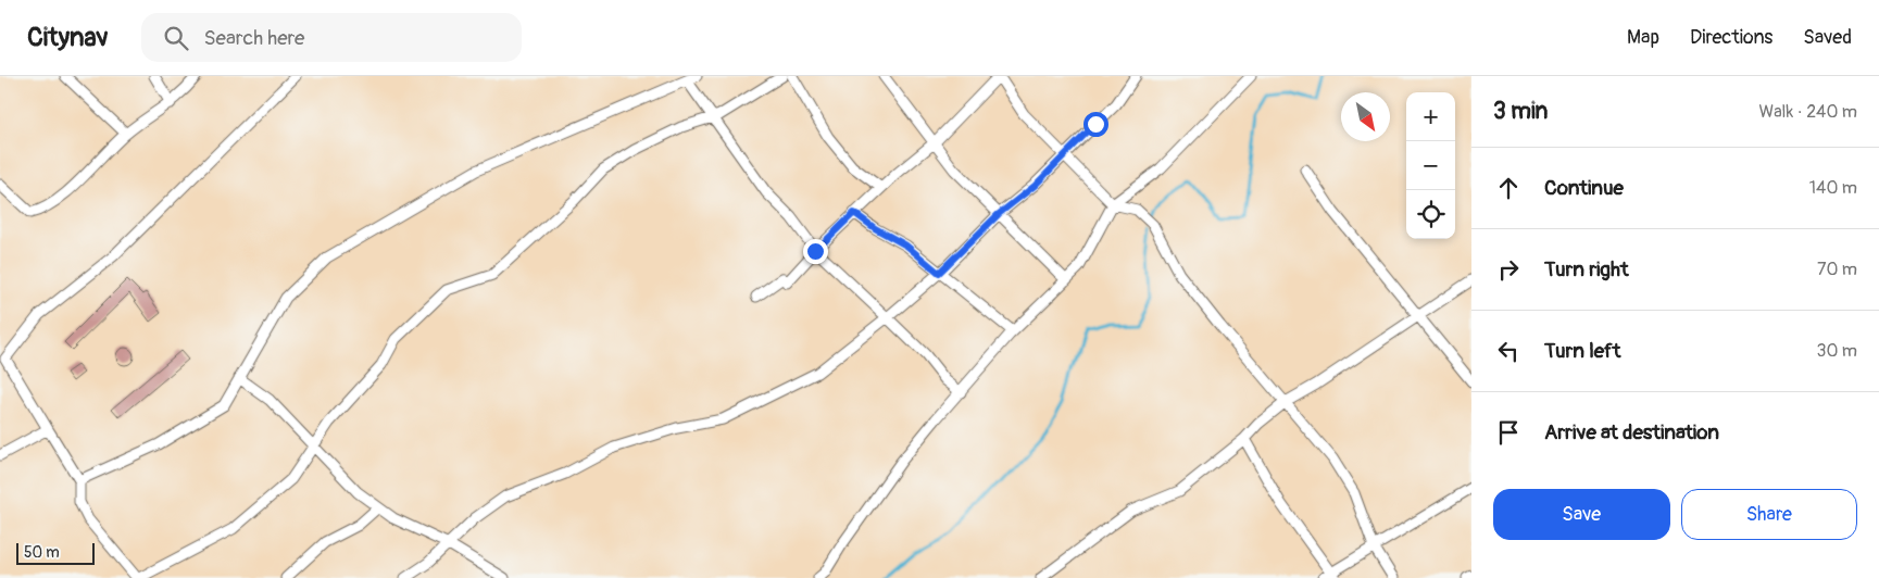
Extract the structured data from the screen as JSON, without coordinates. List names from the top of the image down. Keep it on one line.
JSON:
{"scale_bar":"50 m","north":"bottom right","page":{"header":"Citynav","search":"Search here","nav":["Map","Directions","Saved"],"heading":["3 min","Walk · 240 m"],"map_buttons":["+","−"],"list":[["Continue","140 m"],["Turn right","70 m"],["Turn left","30 m"],"Arrive at destination"],"buttons":["Save","Share"],"scale":"50 m"}}
